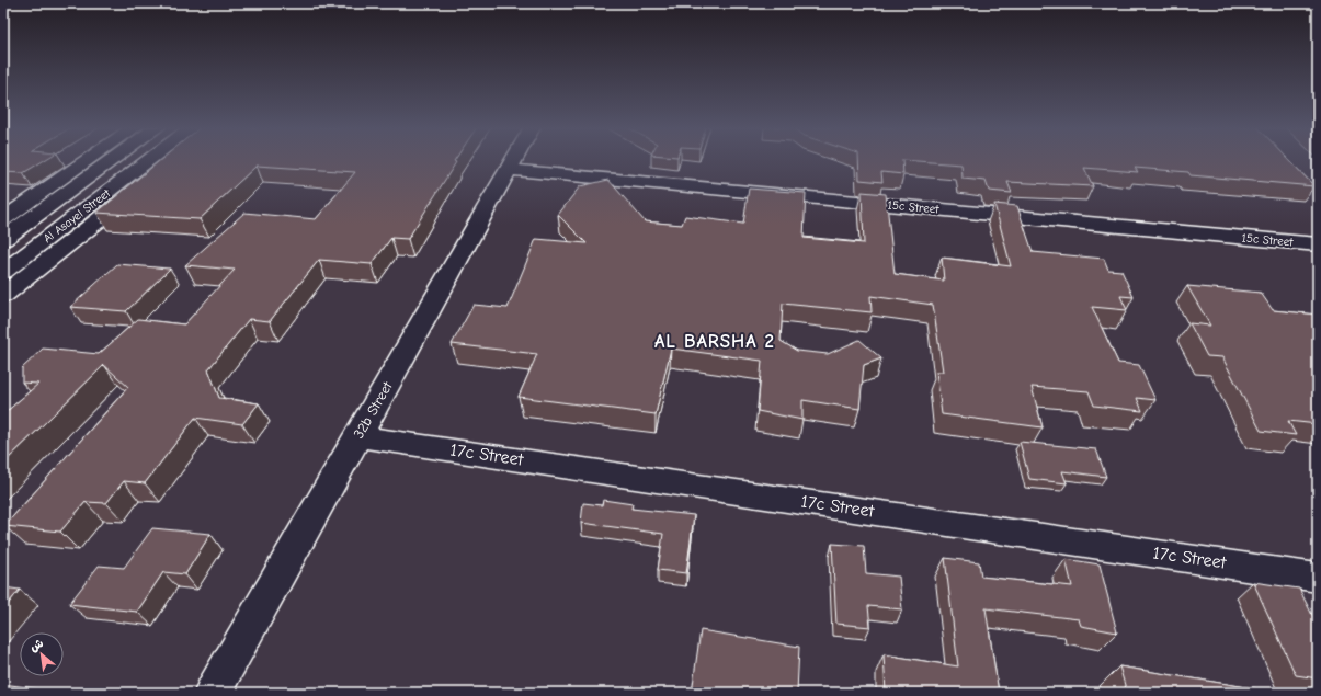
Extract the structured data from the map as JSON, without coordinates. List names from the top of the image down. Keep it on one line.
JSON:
{"streets":{"street":["15c Street","Al Asayel Street","32b Street","17c Street"]},"crossings":[["15c Street","32b Street"],["32b Street","17c Street"]],"districts":["AL BARSHA 2"],"north":"top left"}
